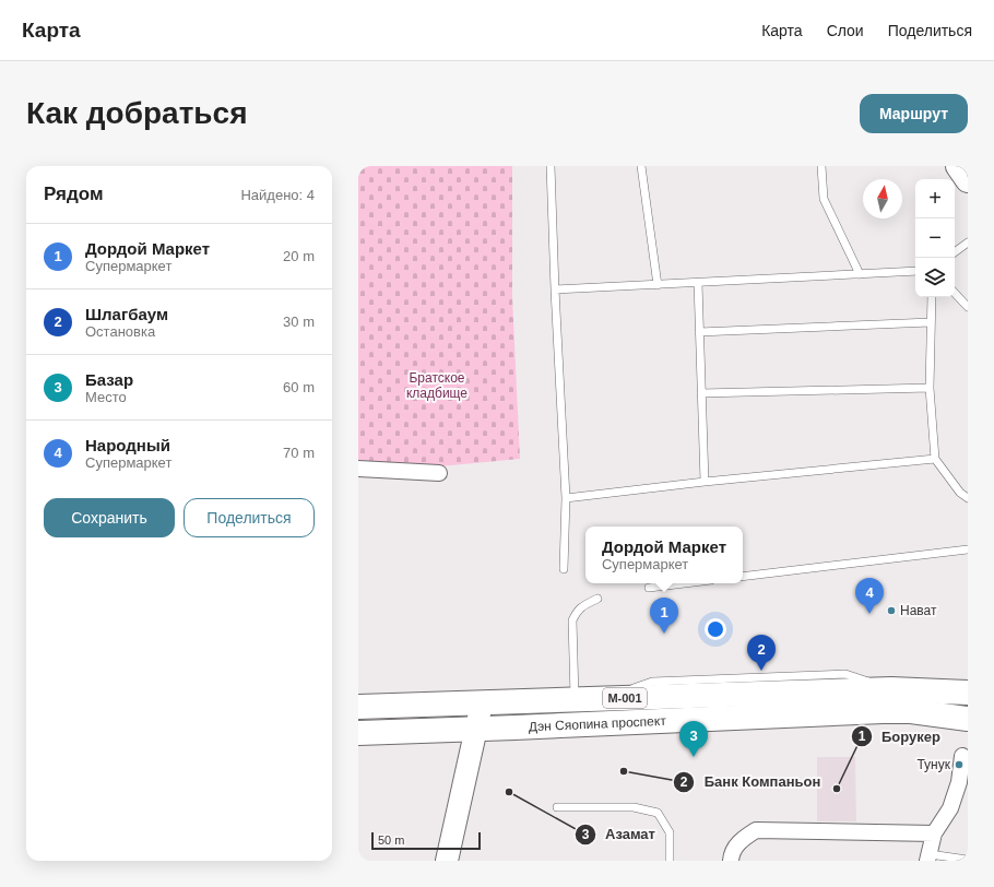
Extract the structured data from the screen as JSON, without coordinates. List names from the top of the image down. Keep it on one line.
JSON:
{"streets":{"main road":["M-001","Дэн Сяопина проспект"]},"parks":["Братское кладбище"],"places":["Нават","Тунук","Банк Компаньон","Борукер","Азамат"],"scale_bar":"50 m","north":"top","page":{"header":"Карта","nav":["Карта","Слои","Поделиться"],"buttons":["Маршрут",["Сохранить","Поделиться"]],"title":"Как добраться","heading":["Рядом","Найдено: 4"],"map_buttons":["+","−"],"list":[{"mark":"1","name":"Дордой Маркет","note":"Супермаркет","value":"20 m"},{"mark":"2","name":"Шлагбаум","note":"Остановка","value":"30 m"},{"mark":"3","name":"Базар","note":"Место","value":"60 m"},{"mark":"4","name":"Народный","note":"Супермаркет","value":"70 m"}],"popup":["Дордой Маркет","Супермаркет"],"pins":["4","1","2","3"],"scale":"50 m"}}
